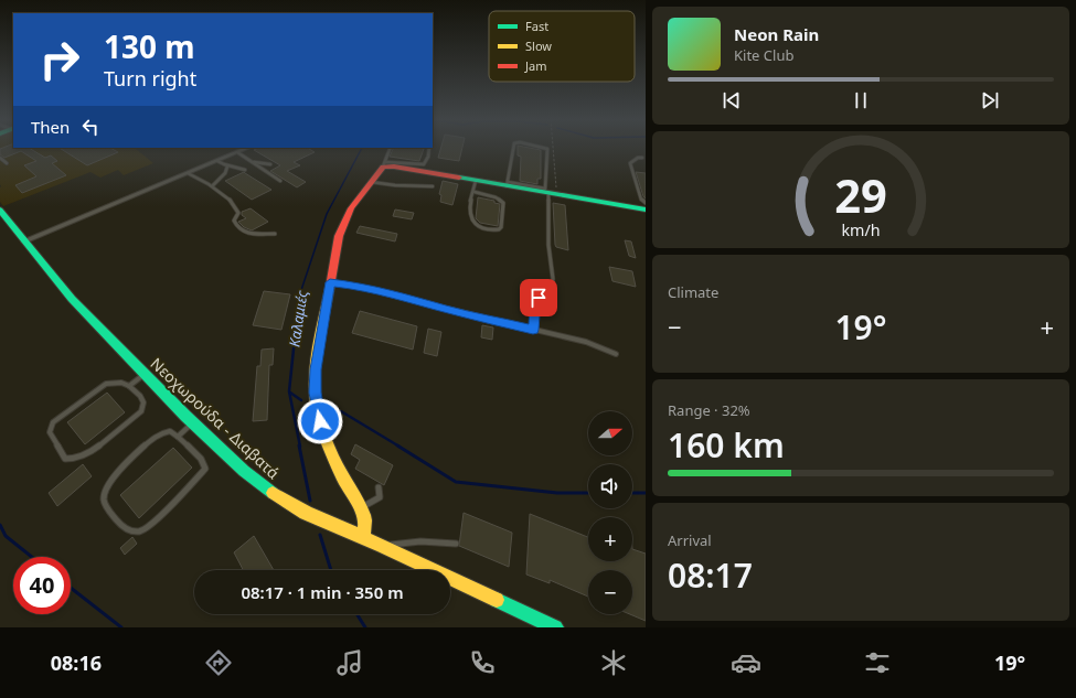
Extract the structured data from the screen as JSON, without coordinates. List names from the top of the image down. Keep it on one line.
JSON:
{"streets":{"street":["Νεοχωρούδα - Διαβατά"]},"water":["Καλαμιές"],"legend":["Fast","Slow","Jam"],"north":"right","page":{"turn":["130 m","Turn right"],"song":["Neon Rain","Kite Club"],"then":"Then","tile":["Climate",["Range · 32%","160 km"],["Arrival","08:17"]],"heat":["−","19°","+"],"map_buttons":["+","−"],"limit":"40","trip":"08:17 · 1 min · 350 m","tabs":["08:16","19°"],"gauge":["29","km/h"]}}
